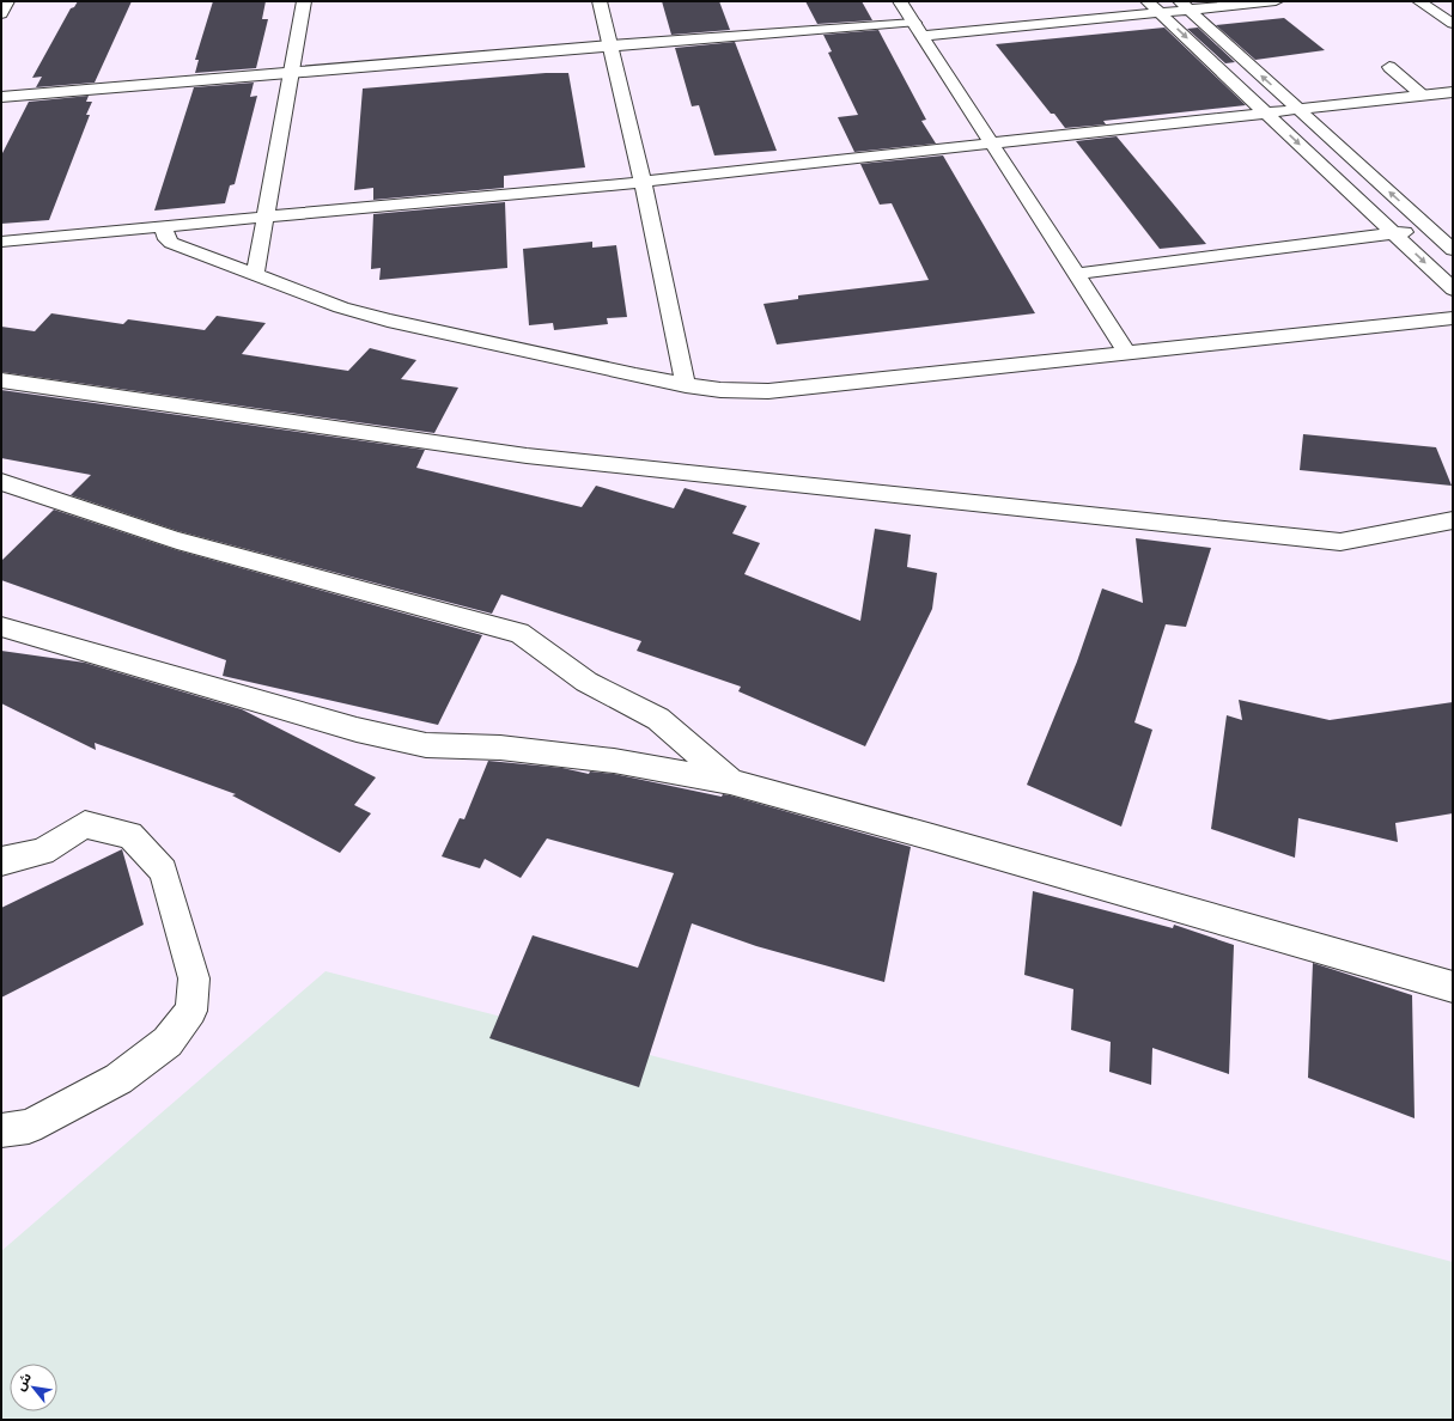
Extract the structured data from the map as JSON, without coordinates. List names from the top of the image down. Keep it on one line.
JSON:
{"north":"top left"}
